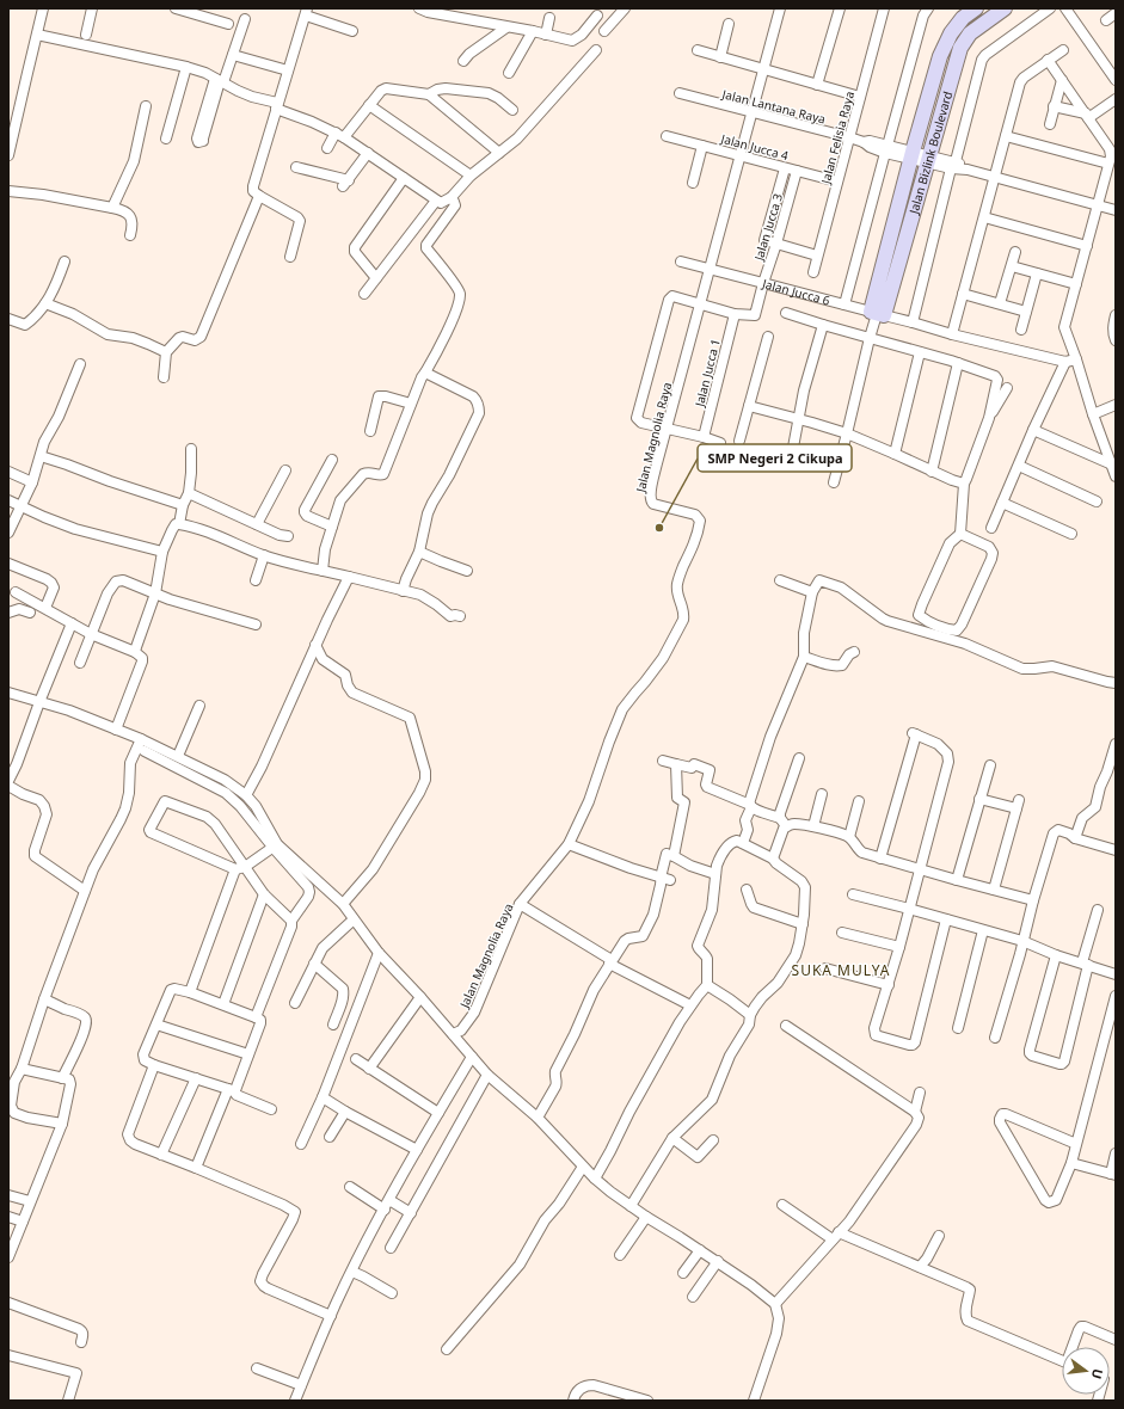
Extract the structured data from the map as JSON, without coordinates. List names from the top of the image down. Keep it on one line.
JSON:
{"streets":{"street":["Jalan Lantana Raya","Jalan Felisia Raya","Jalan Jucca 4","Jalan Bizlink Boulevard","Jalan Jucca 3","Jalan Jucca 6","Jalan Jucca 1","Jalan Magnolia Raya"]},"crossings":[["Jalan Lantana Raya","Jalan Felisia Raya"],["Jalan Lantana Raya","Jalan Bizlink Boulevard"],["Jalan Lantana Raya","Jalan Magnolia Raya"],["Jalan Felisia Raya","Jalan Jucca 4"],["Jalan Jucca 4","Jalan Jucca 3"],["Jalan Jucca 4","Jalan Magnolia Raya"],["Jalan Bizlink Boulevard","Jalan Jucca 6"],["Jalan Jucca 3","Jalan Jucca 6"],["Jalan Jucca 3","Jalan Jucca 1"],["Jalan Jucca 6","Jalan Magnolia Raya"]],"districts":["SUKA MULYA"],"places":["SMP Negeri 2 Cikupa"],"north":"right"}
